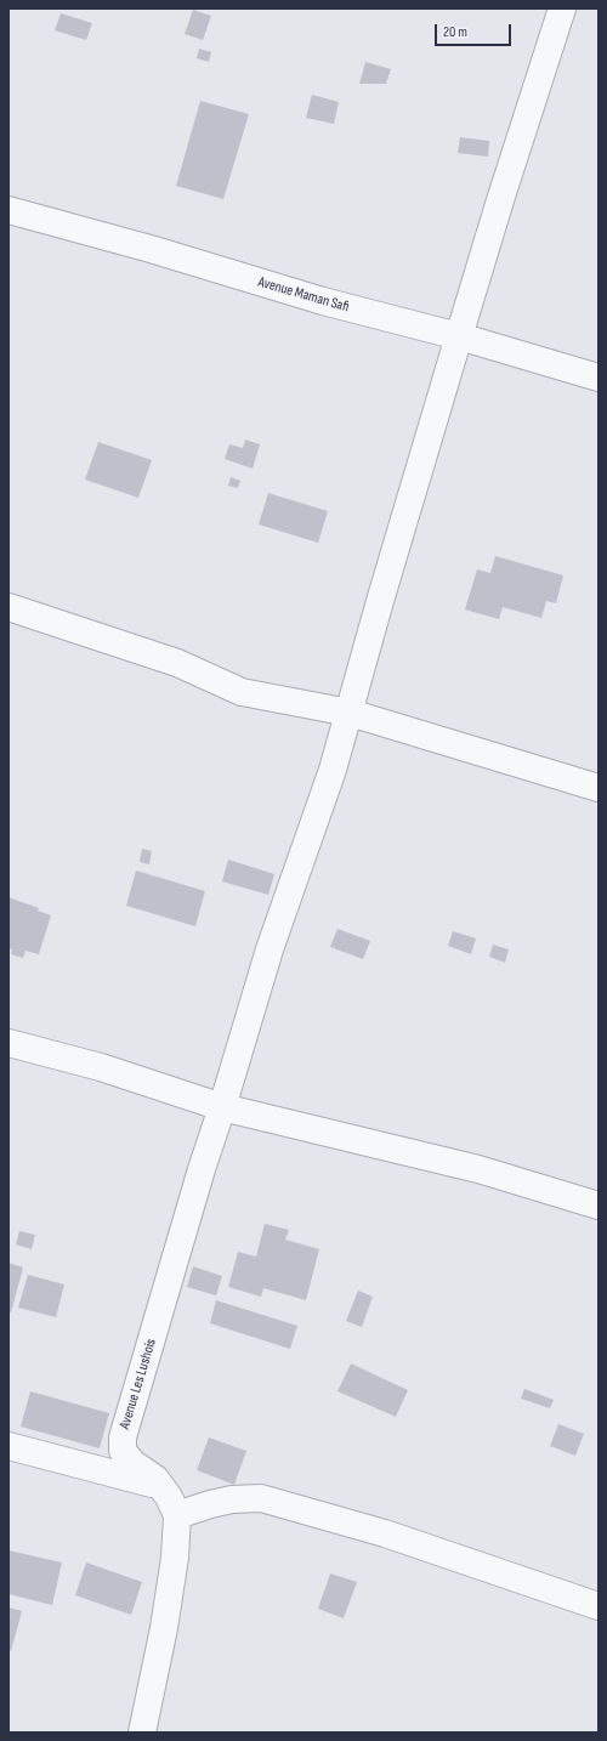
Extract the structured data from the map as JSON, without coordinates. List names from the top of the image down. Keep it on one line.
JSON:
{"streets":{"street":["Avenue Maman Safi","Avenue Les Lushois"]},"crossings":[["Avenue Maman Safi","Avenue Les Lushois"]],"scale_bar":"20 m"}
